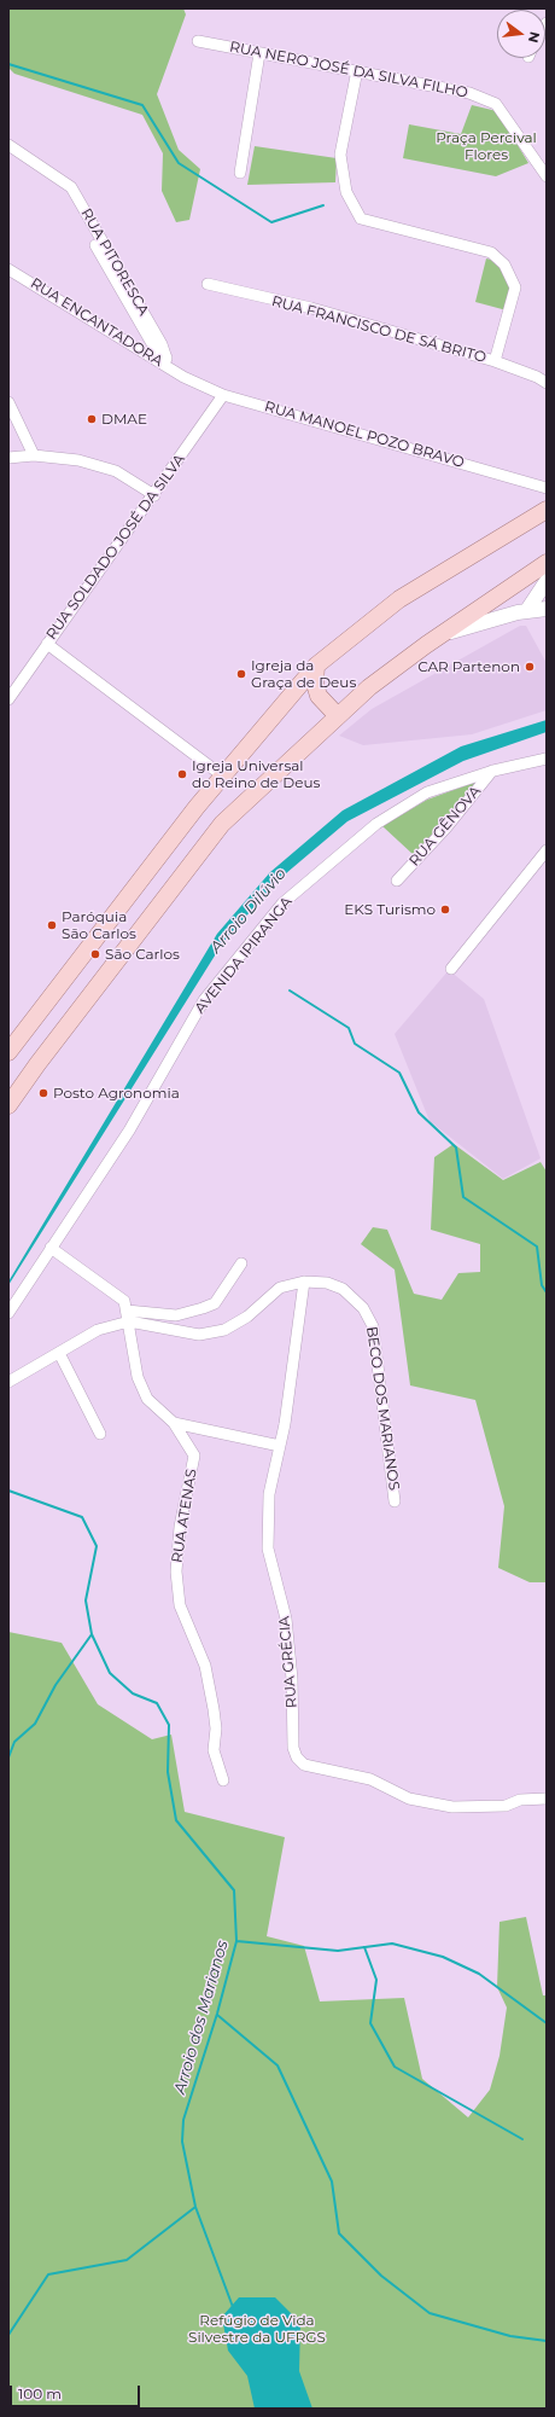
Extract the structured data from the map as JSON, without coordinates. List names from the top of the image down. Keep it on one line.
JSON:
{"streets":{"street":["RUA NERO JOSÉ DA SILVA FILHO","RUA PITORESCA","RUA ENCANTADORA","RUA FRANCISCO DE SÁ BRITO","RUA MANOEL POZO BRAVO","RUA SOLDADO JOSÉ DA SILVA","RUA GÊNOVA","AVENIDA IPIRANGA","BECO DOS MARIANOS","RUA ATENAS","RUA GRÉCIA"]},"crossings":[["RUA PITORESCA","RUA ENCANTADORA"],["RUA PITORESCA","RUA MANOEL POZO BRAVO"],["RUA ENCANTADORA","RUA MANOEL POZO BRAVO"],["RUA MANOEL POZO BRAVO","RUA SOLDADO JOSÉ DA SILVA"],["RUA GÊNOVA","AVENIDA IPIRANGA"],["AVENIDA IPIRANGA","RUA ATENAS"],["BECO DOS MARIANOS","RUA ATENAS"],["BECO DOS MARIANOS","RUA GRÉCIA"]],"water":["Arroio Dilúvio","Arroio dos Marianos"],"parks":["Praça Percival Flores","Refúgio de Vida Silvestre da UFRGS"],"places":["DMAE","CAR Partenon","Igreja da Graça de Deus","Igreja Universal do Reino de Deus","EKS Turismo","Paróquia São Carlos","São Carlos","Posto Agronomia"],"scale_bar":"100 m","north":"right"}
